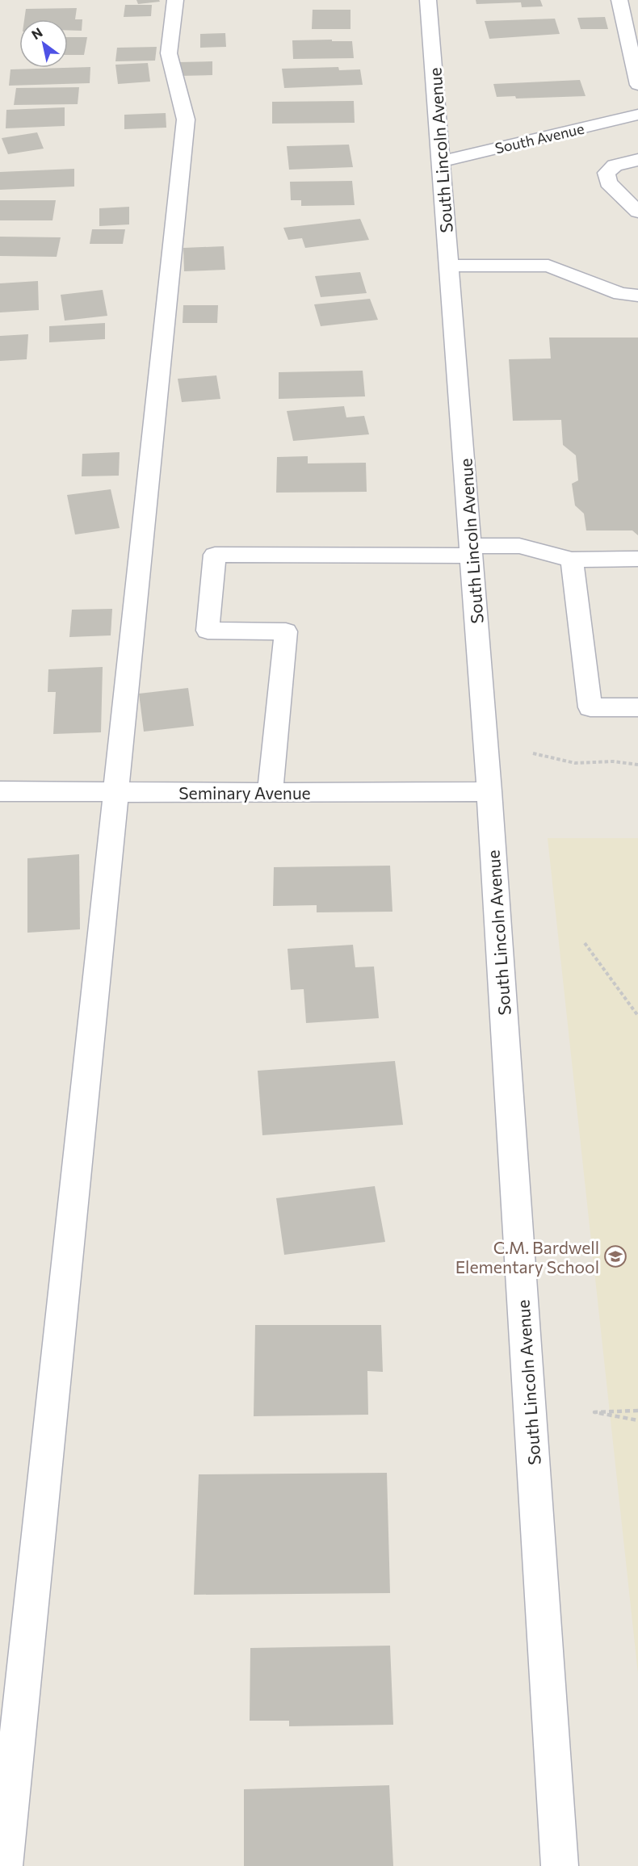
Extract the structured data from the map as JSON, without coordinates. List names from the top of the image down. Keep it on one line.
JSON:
{"streets":{"street":["South Avenue","South Lincoln Avenue","Seminary Avenue"]},"crossings":[["South Avenue","South Lincoln Avenue"],["South Lincoln Avenue","Seminary Avenue"]],"places":{"school or university":["C.M. Bardwell Elementary School"]},"north":"top left"}
